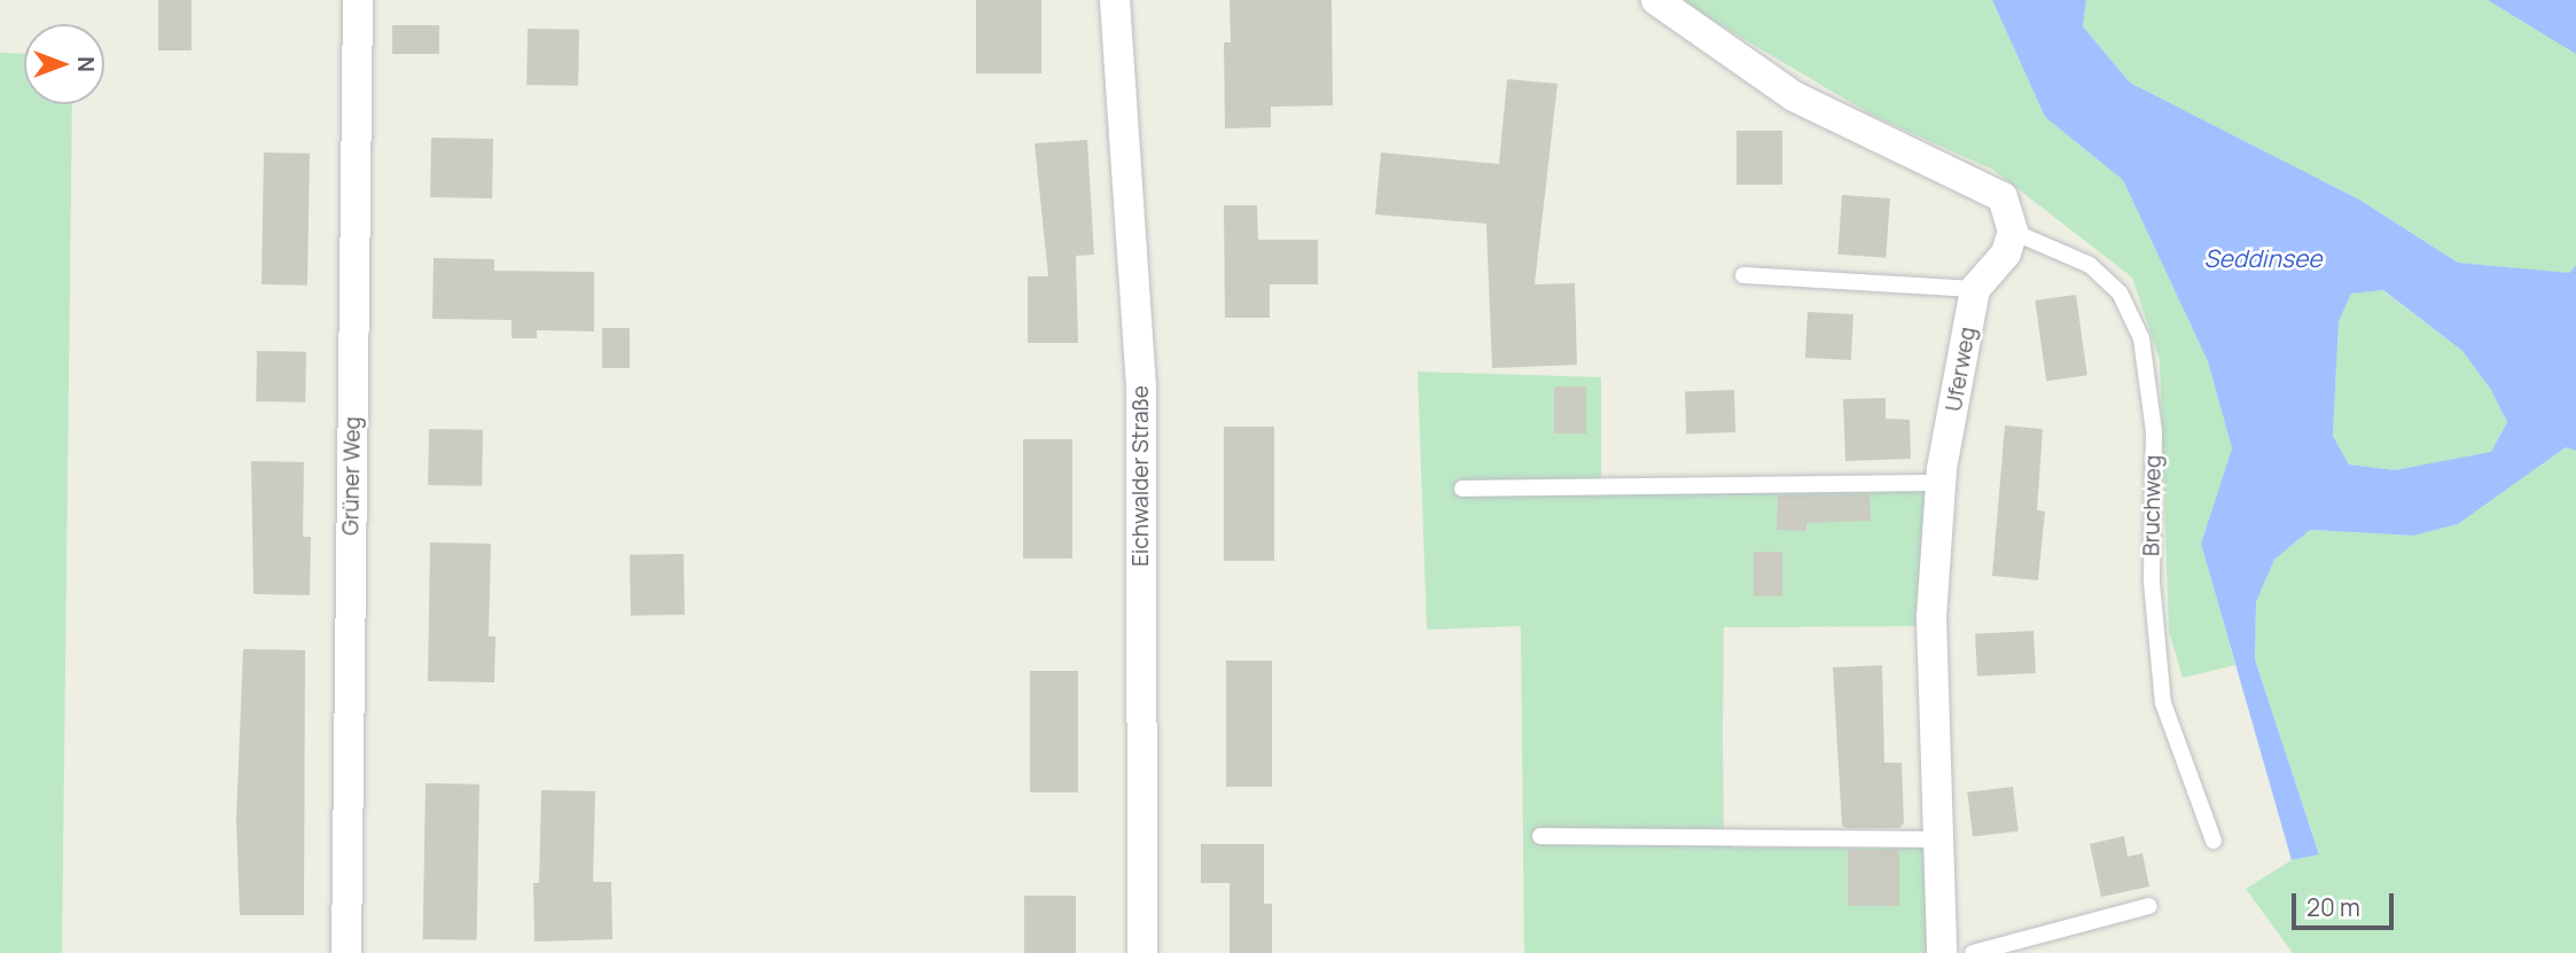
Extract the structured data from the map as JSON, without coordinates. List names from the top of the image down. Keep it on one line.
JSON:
{"streets":{"street":["Uferweg","Grüner Weg","Eichwalder Straße"],"lane":["Bruchweg"]},"crossings":[["Uferweg","Bruchweg"]],"water":["Seddinsee"],"scale_bar":"20 m","north":"right"}
